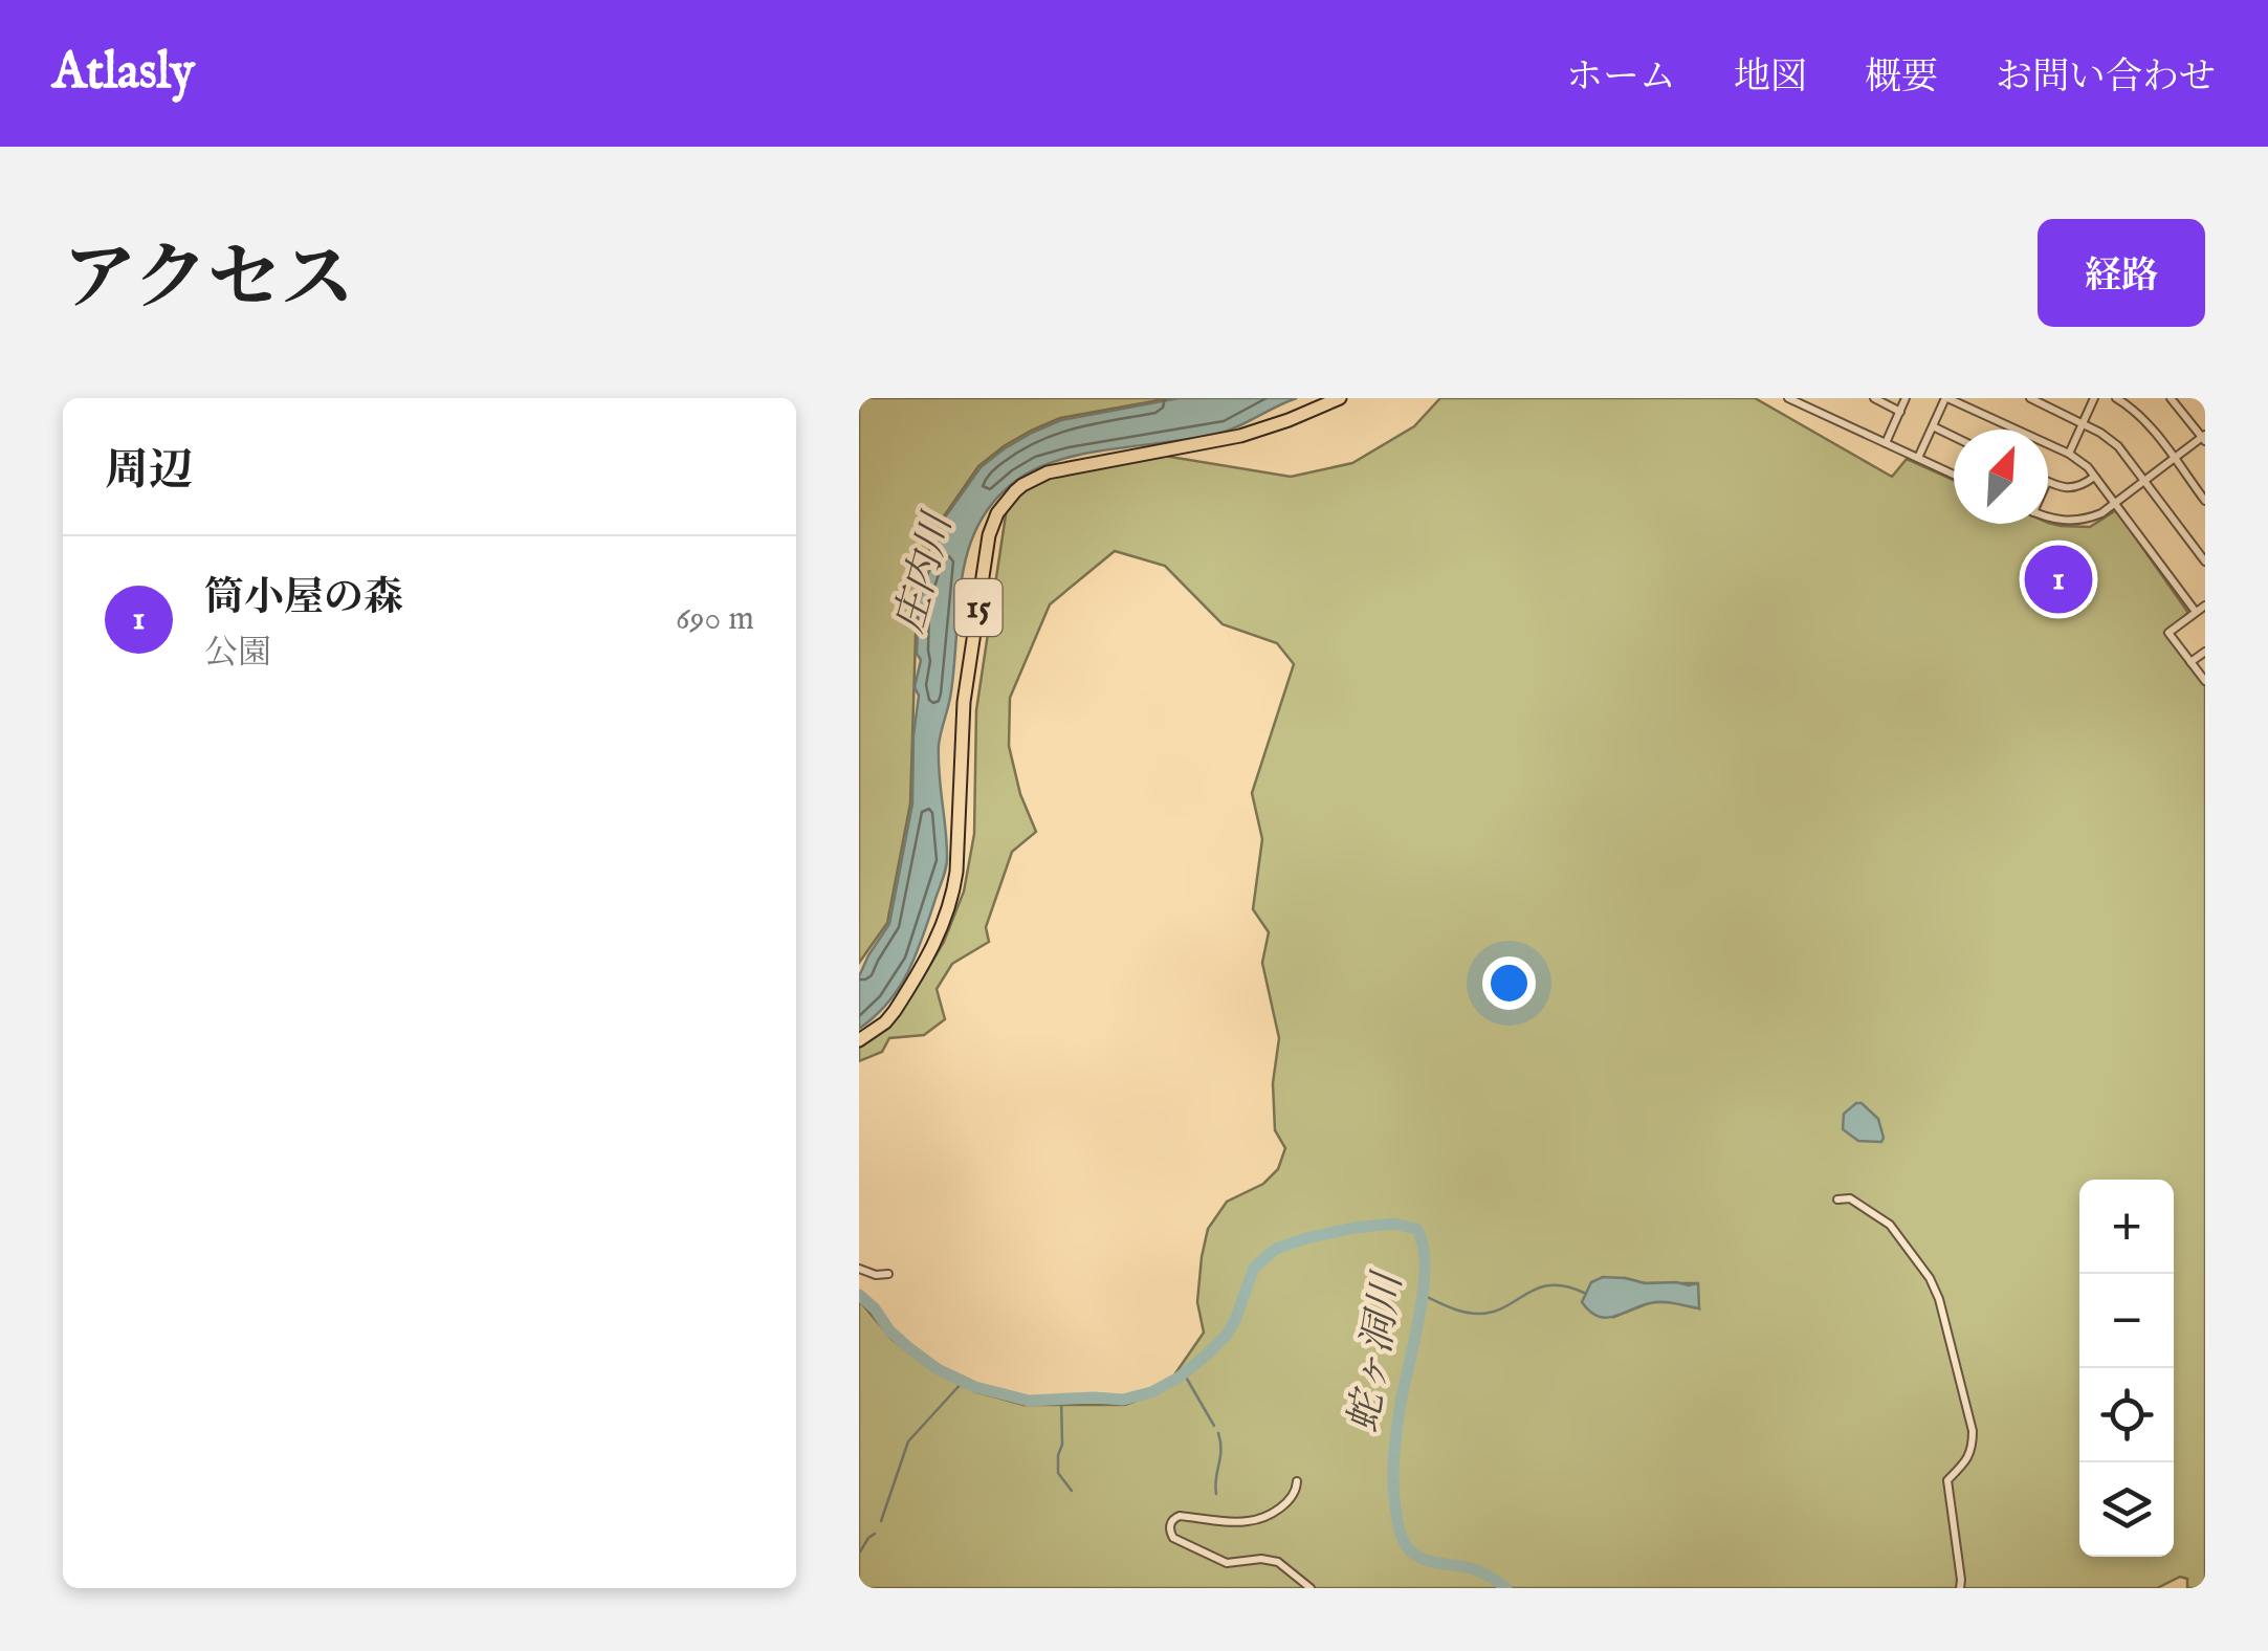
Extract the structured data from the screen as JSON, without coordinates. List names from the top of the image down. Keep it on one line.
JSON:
{"streets":{"main road":["15"]},"water":["庄内川","蛇ヶ洞川"],"north":"top right","page":{"header":"Atlasly","nav":["ホーム","地図","概要","お問い合わせ"],"title":"アクセス","buttons":"経路","heading":"周辺","list":[{"mark":"1","name":"筒小屋の森","note":"公園","value":"690 m"}],"pins":"1","map_buttons":["+","−"]}}
